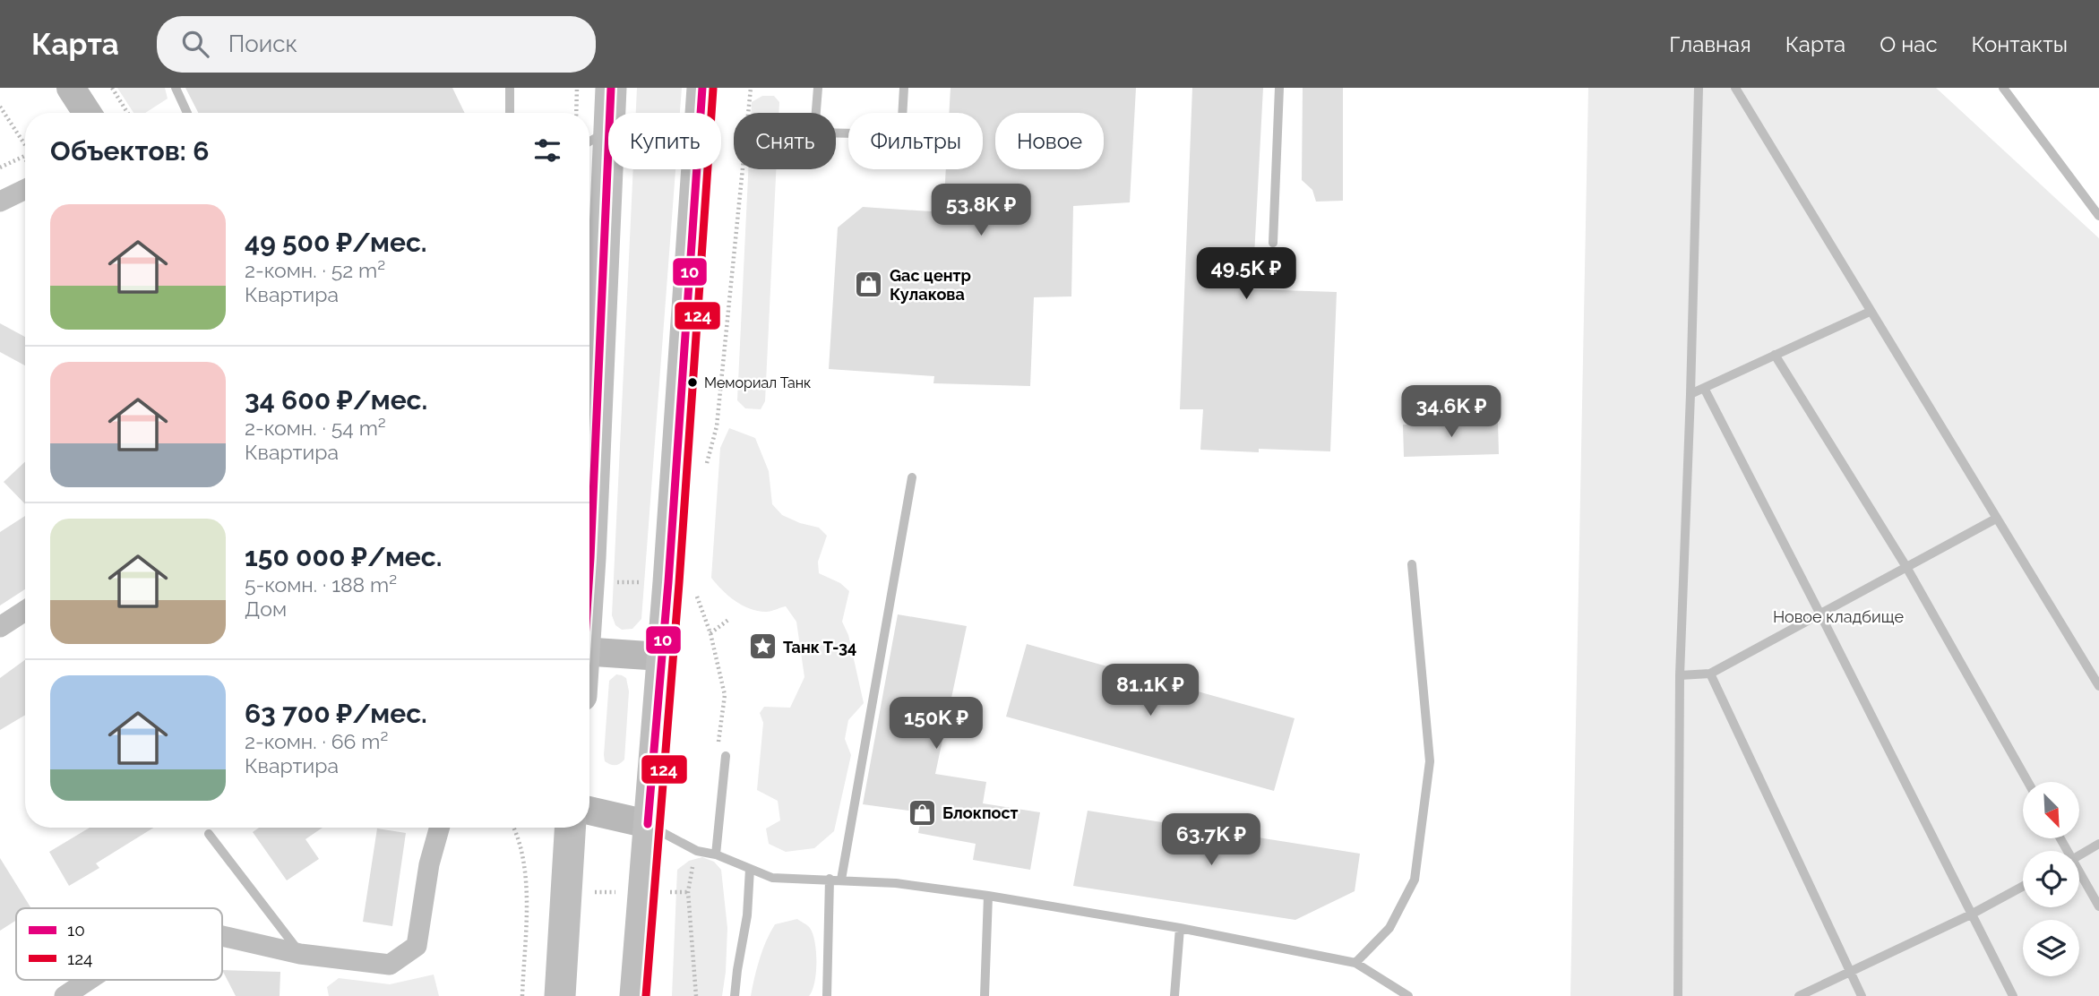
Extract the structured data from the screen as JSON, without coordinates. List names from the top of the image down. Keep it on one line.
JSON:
{"parks":["Новое кладбище"],"places":{"shop":["Gac центр Кулакова","Блокпост"],"other":["Мемориал Танк"],"place":["Танк Т-34"]},"lines":["transit line 10","transit line 124"],"legend":["10","124"],"north":"bottom right","page":{"header":"Карта","search":"Поиск","nav":["Главная","Карта","О нас","Контакты"],"chip":["Купить","Снять","Фильтры","Новое"],"heading":"Объектов: 6","price":["53.8K ₽","49.5K ₽","34.6K ₽","81.1K ₽","150K ₽","63.7K ₽"],"list":[{"name":"49 500 ₽/мес.","note":"2-комн. · 52 m² · Квартира"},{"name":"34 600 ₽/мес.","note":"2-комн. · 54 m² · Квартира"},{"name":"150 000 ₽/мес.","note":"5-комн. · 188 m² · Дом"},{"name":"63 700 ₽/мес.","note":"2-комн. · 66 m² · Квартира"}]}}
